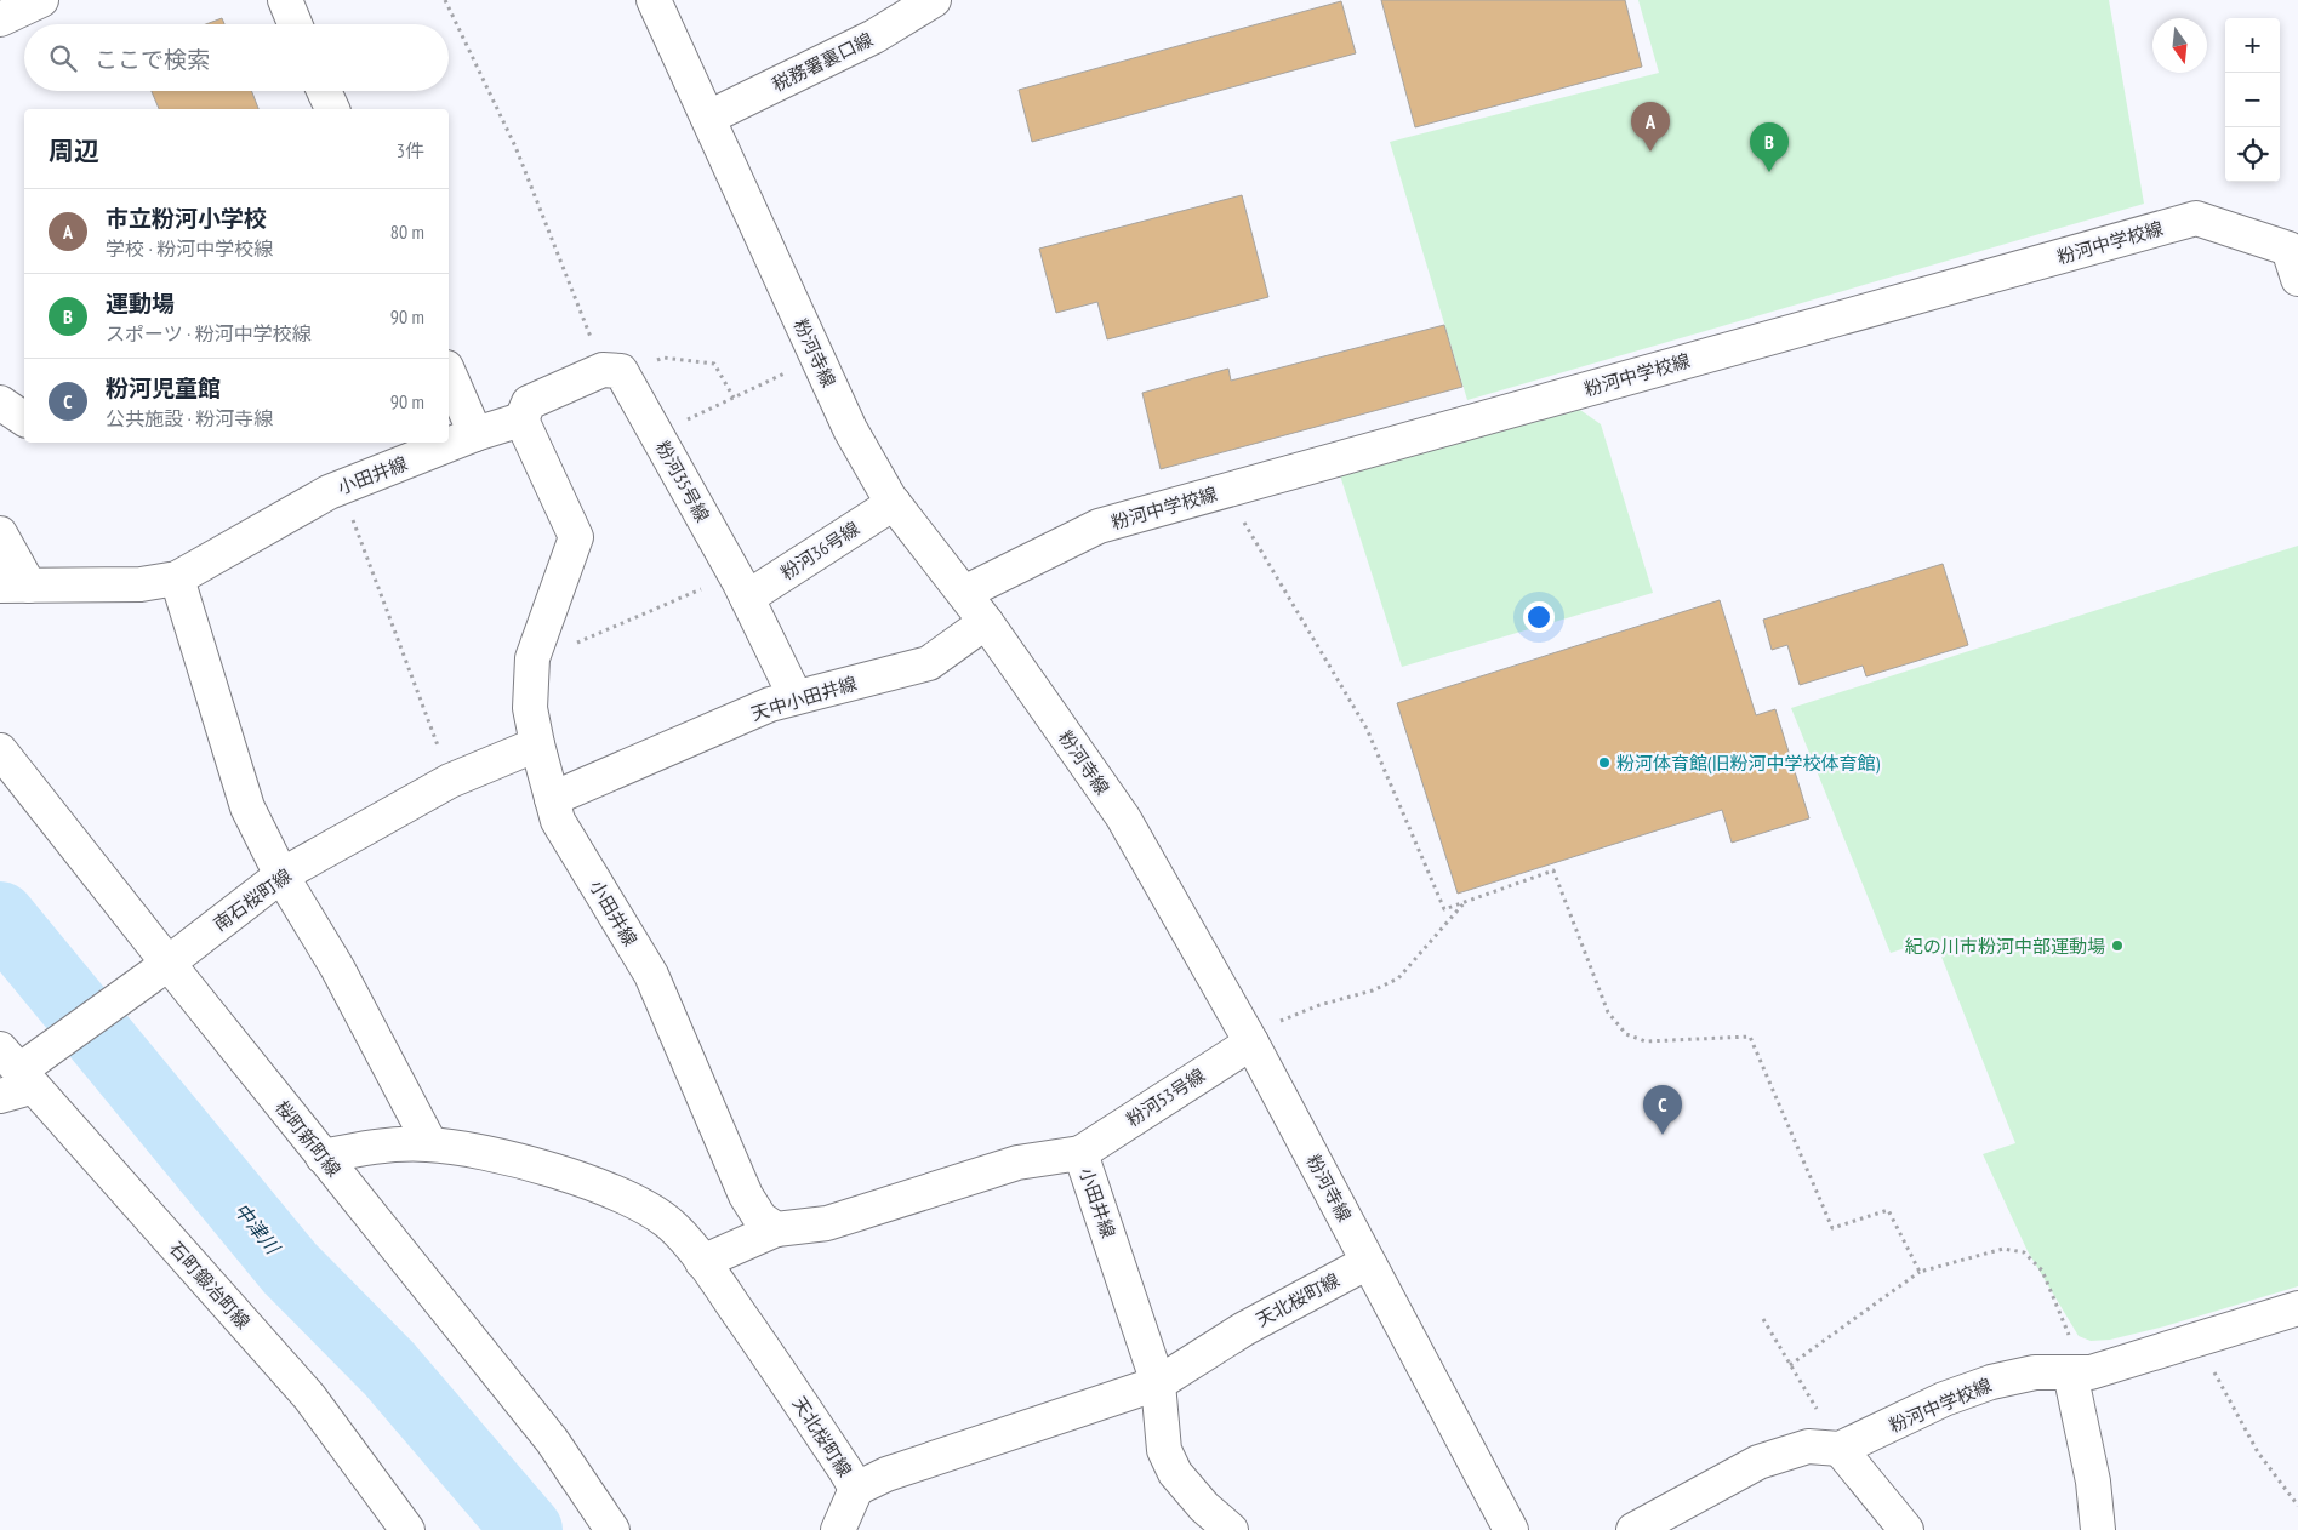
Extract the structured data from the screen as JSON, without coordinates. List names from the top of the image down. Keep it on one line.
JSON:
{"streets":{"street":["税務署裏口線","粉河中学校線","粉河寺線","小田井線","粉河35号線","粉河36号線","天中小田井線","南石桜町線","粉河53号線","桜町新町線","石町鍛冶町線","天北桜町線"]},"crossings":[["税務署裏口線","粉河寺線"],["粉河中学校線","粉河寺線"],["粉河寺線","粉河36号線"],["粉河寺線","天中小田井線"],["粉河寺線","粉河53号線"],["粉河寺線","天北桜町線"],["小田井線","天中小田井線"],["小田井線","南石桜町線"],["小田井線","粉河53号線"],["小田井線","天北桜町線"],["粉河35号線","粉河36号線"],["粉河35号線","天中小田井線"],["南石桜町線","桜町新町線"],["南石桜町線","石町鍛冶町線"],["桜町新町線","天北桜町線"]],"water":["中津川"],"places":["粉河体育館(旧粉河中学校体育館)","紀の川市粉河中部運動場"],"north":"bottom","page":{"map_buttons":["+","−"],"search":"ここで検索","pins":["A","B","C"],"heading":["周辺","3件"],"list":[{"mark":"A","name":"市立粉河小学校","note":"学校 · 粉河中学校線","value":"80 m"},{"mark":"B","name":"運動場","note":"スポーツ · 粉河中学校線","value":"90 m"},{"mark":"C","name":"粉河児童館","note":"公共施設 · 粉河寺線","value":"90 m"}]}}
